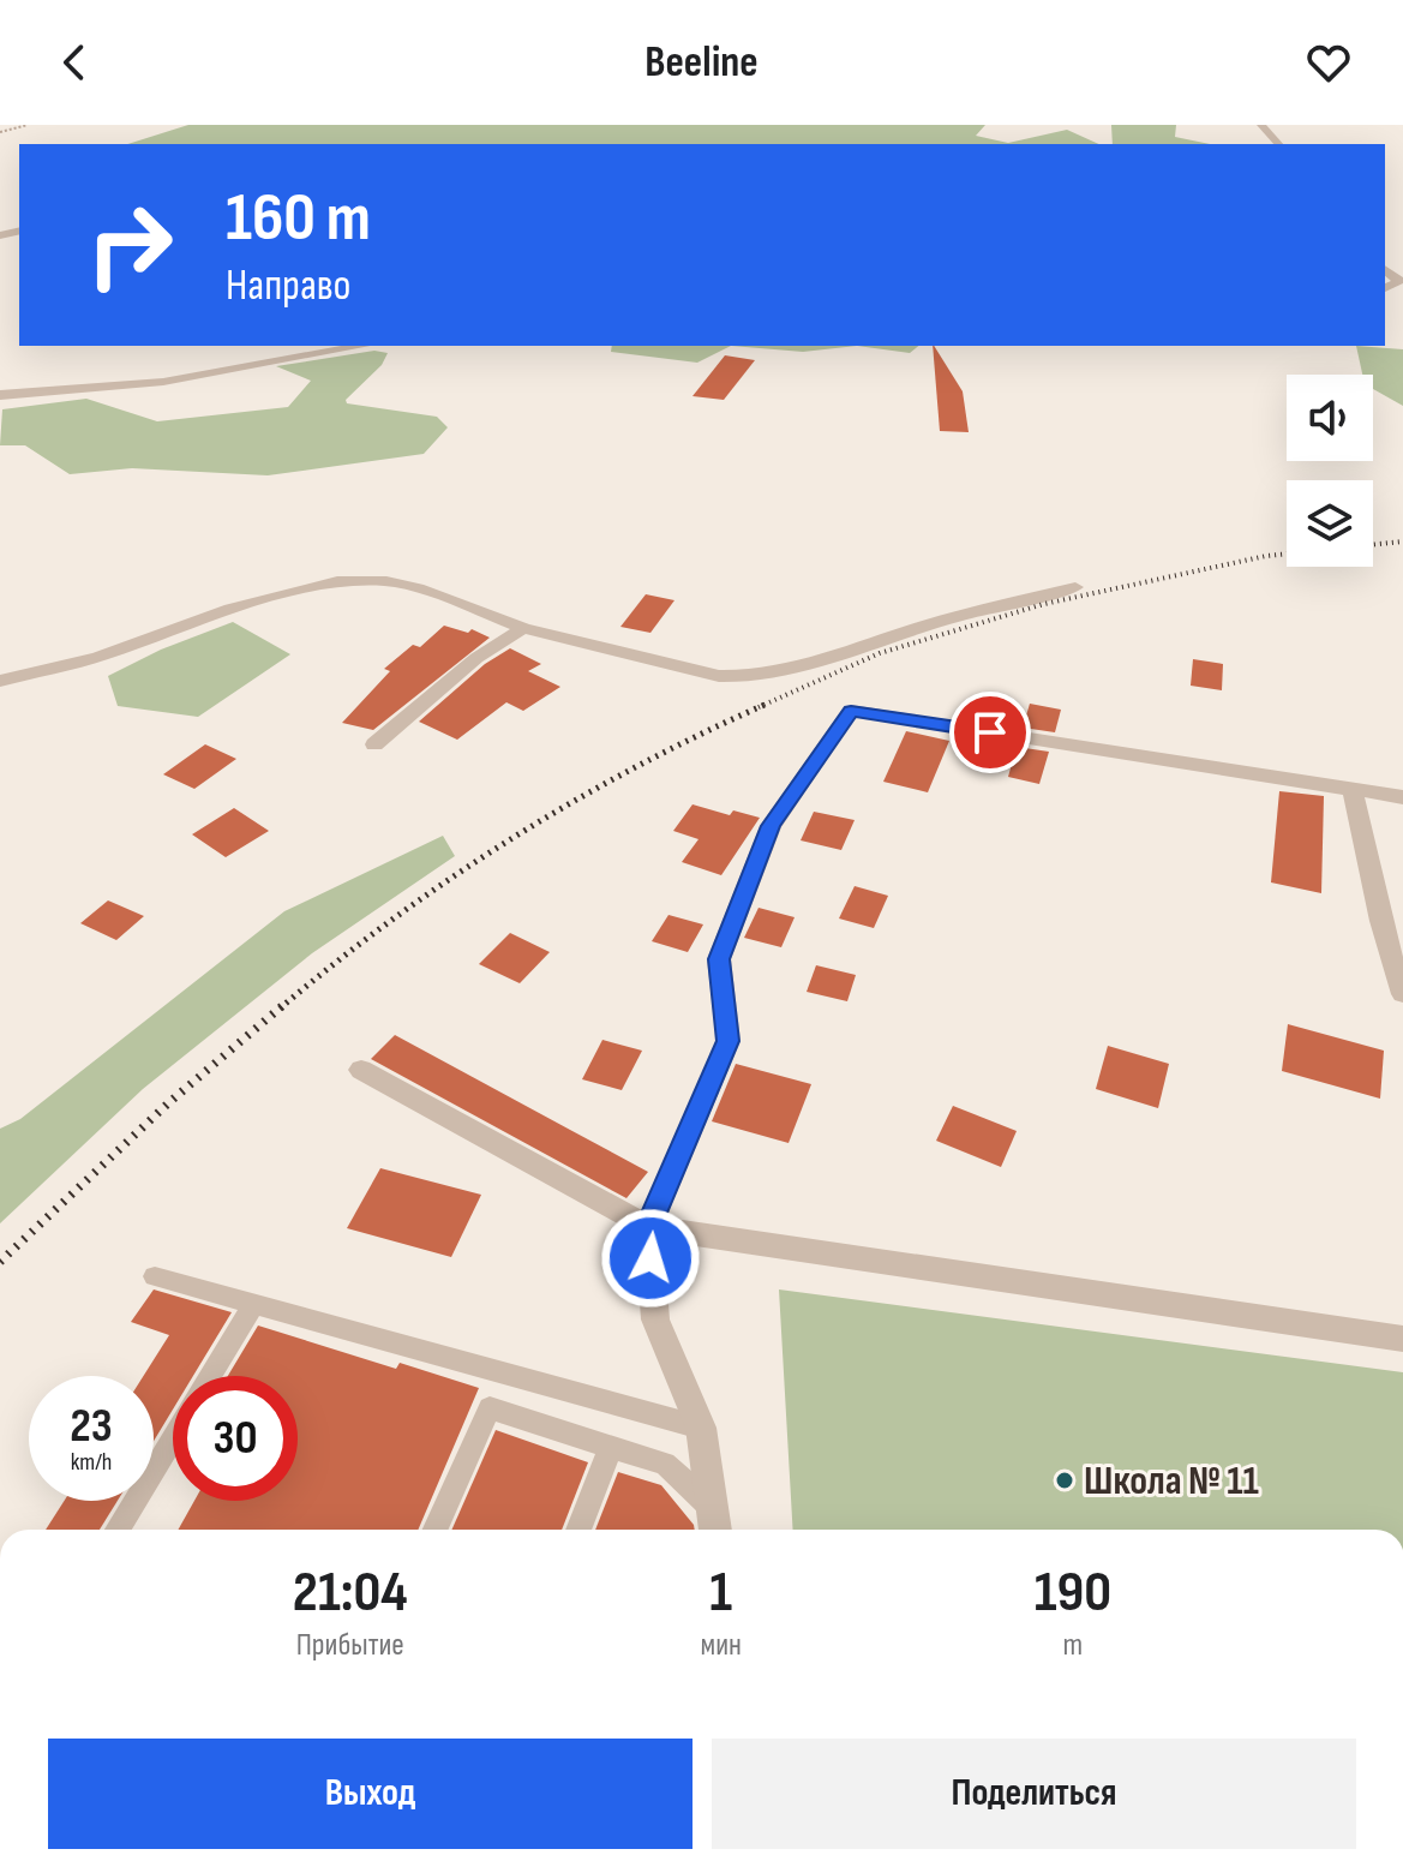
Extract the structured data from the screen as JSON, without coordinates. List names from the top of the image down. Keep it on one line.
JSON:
{"places":["Школа № 11"],"page":{"header":"Beeline","turn":["160 m","Направо"],"speed":"23 km/h","limit":"30","eta":["21:04","Прибытие","1","мин","190","m"],"buttons":["Выход","Поделиться"]}}
